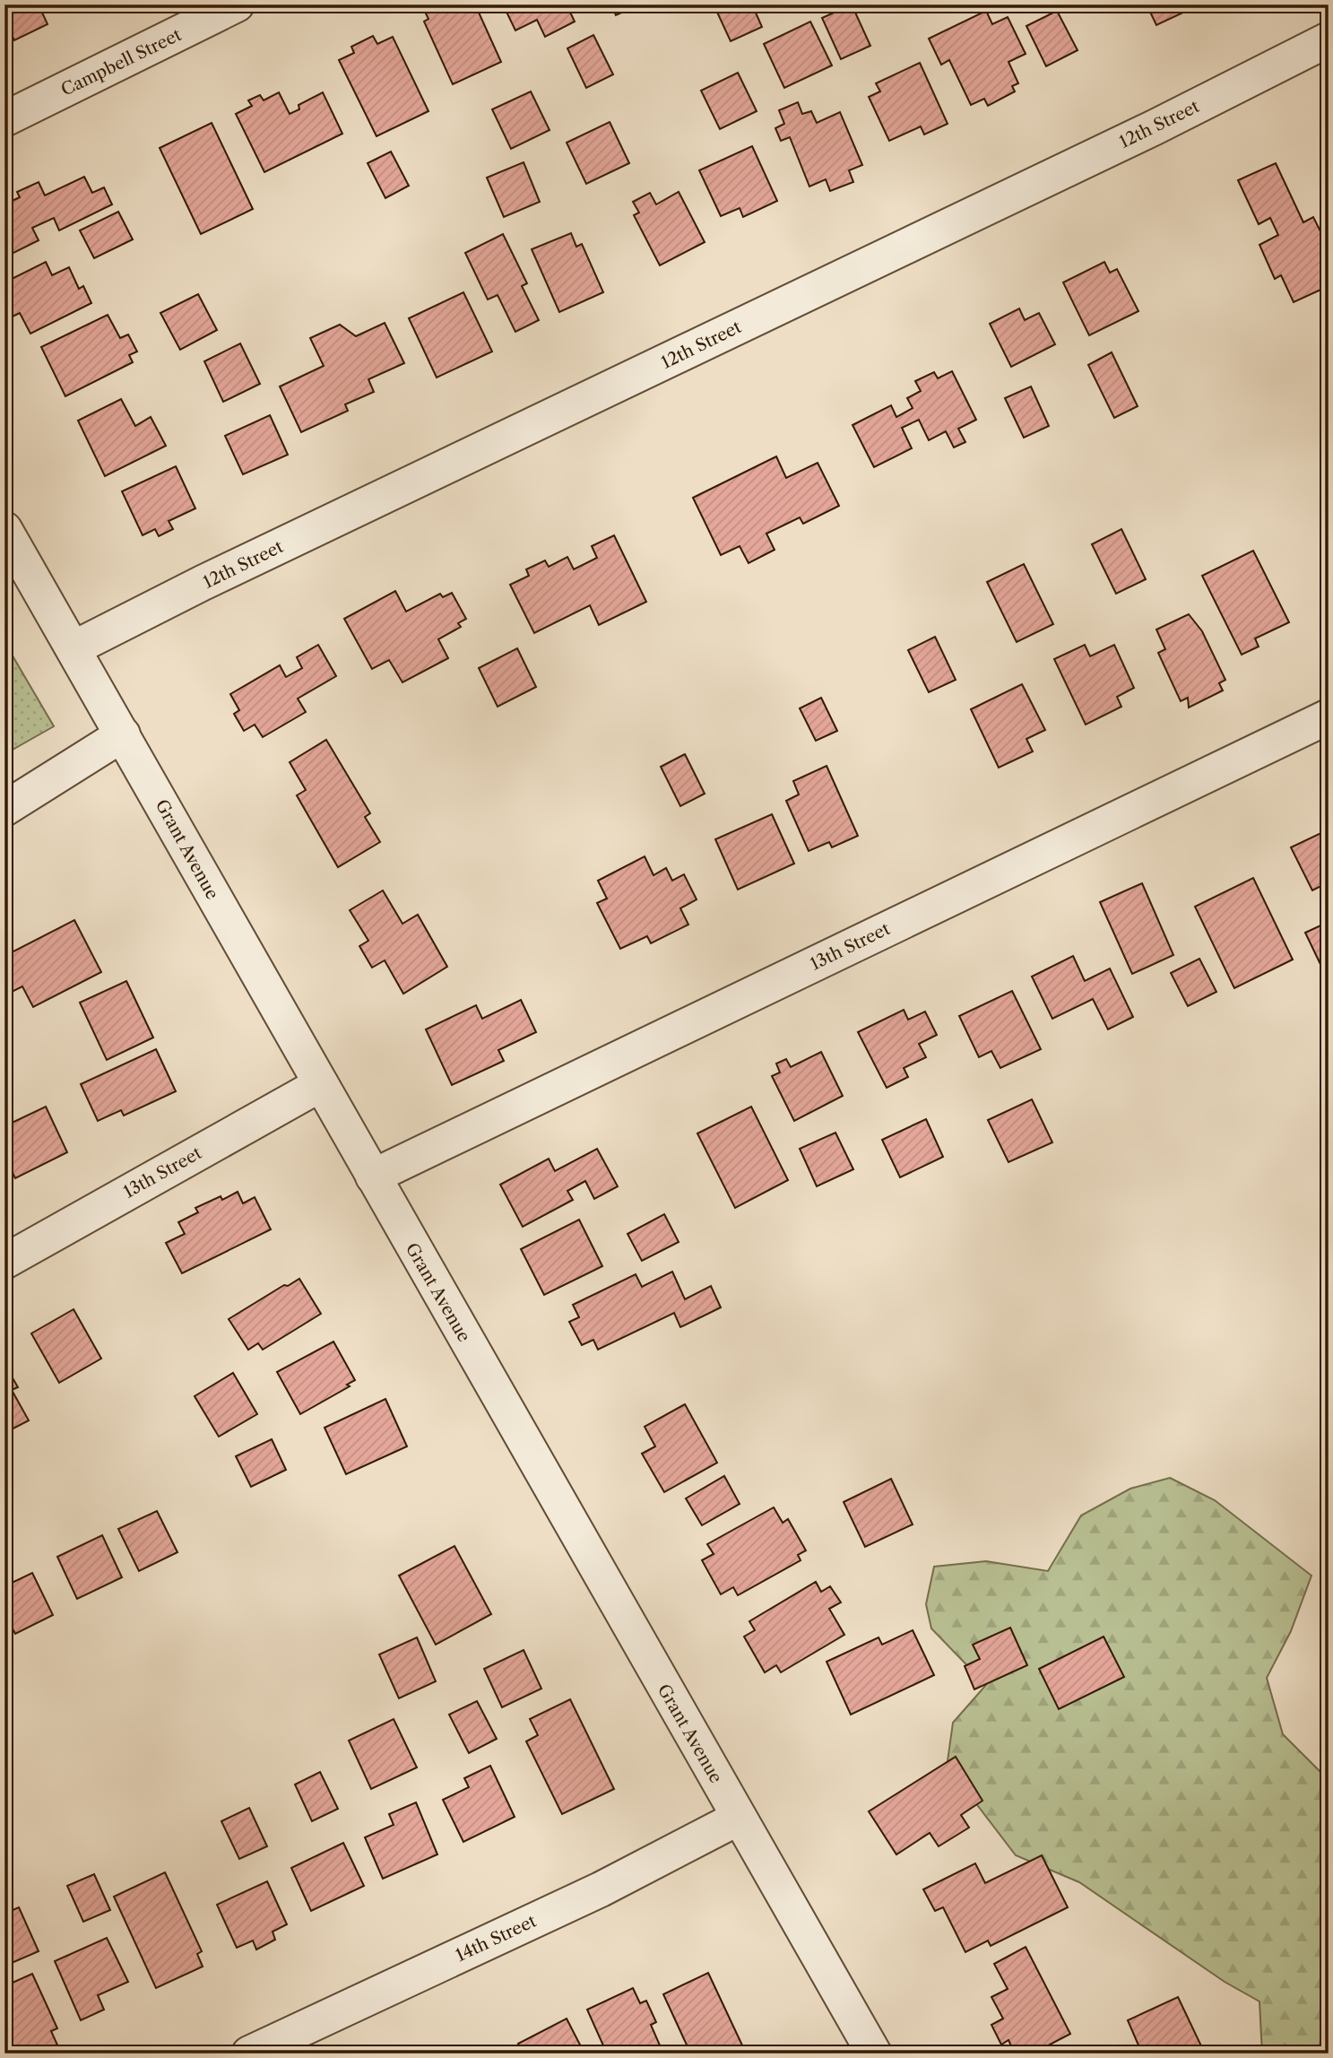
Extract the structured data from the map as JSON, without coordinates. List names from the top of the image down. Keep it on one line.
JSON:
{"streets":{"street":["Campbell Street","12th Street","Grant Avenue","13th Street","14th Street"]},"crossings":[["12th Street","Grant Avenue"],["Grant Avenue","13th Street"],["Grant Avenue","14th Street"]]}
